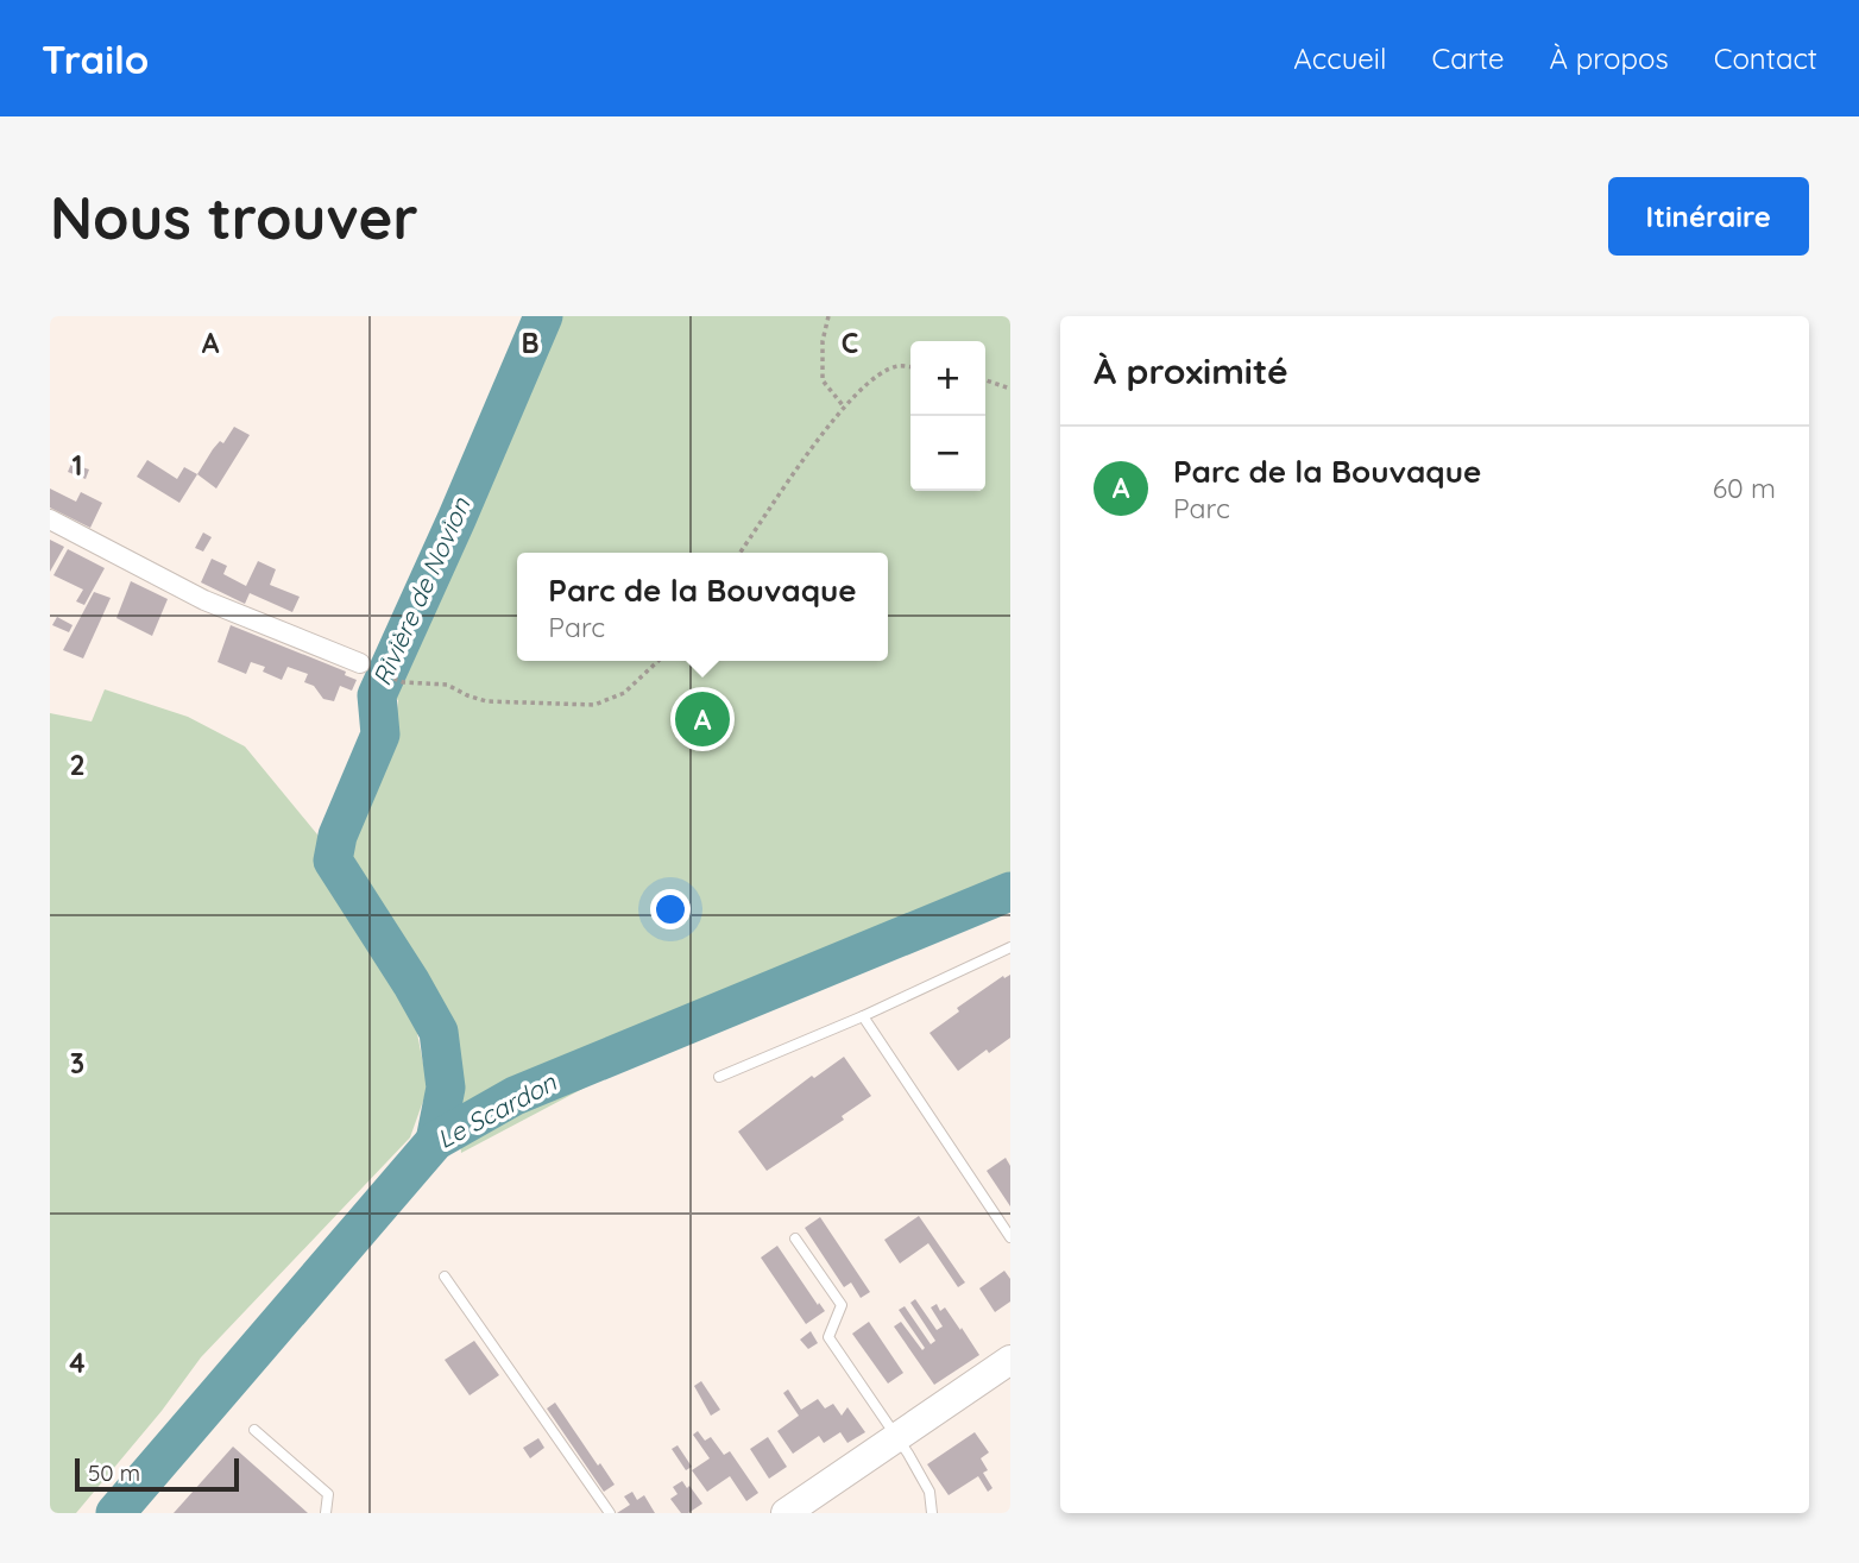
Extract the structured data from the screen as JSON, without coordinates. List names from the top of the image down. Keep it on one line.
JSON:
{"water":["Rivière de Novion","Le Scardon"],"scale_bar":"50 m","page":{"header":"Trailo","nav":["Accueil","Carte","À propos","Contact"],"buttons":"Itinéraire","title":"Nous trouver","heading":"À proximité","map_buttons":["+","−"],"list":[{"mark":"A","name":"Parc de la Bouvaque","note":"Parc","value":"60 m"}],"popup":["Parc de la Bouvaque","Parc"],"pins":"A","scale":"50 m"},"grid":{"columns":["A","B","C"],"rows":["1","2","3","4"]}}
